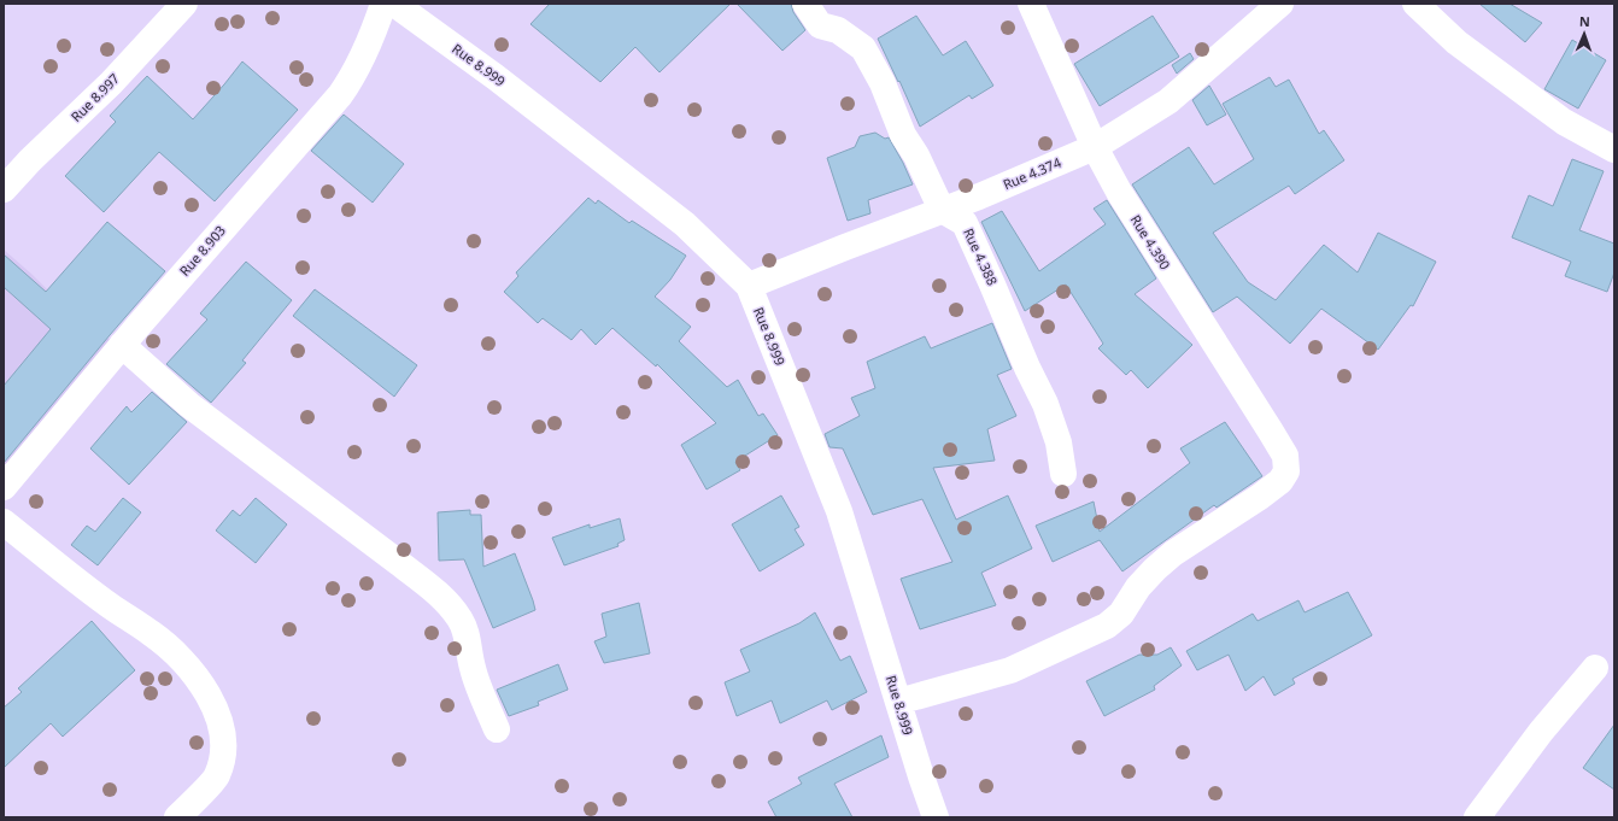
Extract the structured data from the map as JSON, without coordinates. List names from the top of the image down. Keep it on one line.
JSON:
{"streets":{"street":["Rue 8.999","Rue 8.997","Rue 4.374","Rue 4.390","Rue 8.903","Rue 4.388"]},"crossings":[["Rue 8.999","Rue 4.374"],["Rue 8.999","Rue 4.390"],["Rue 4.374","Rue 4.390"],["Rue 4.374","Rue 4.388"]],"north":"top"}
